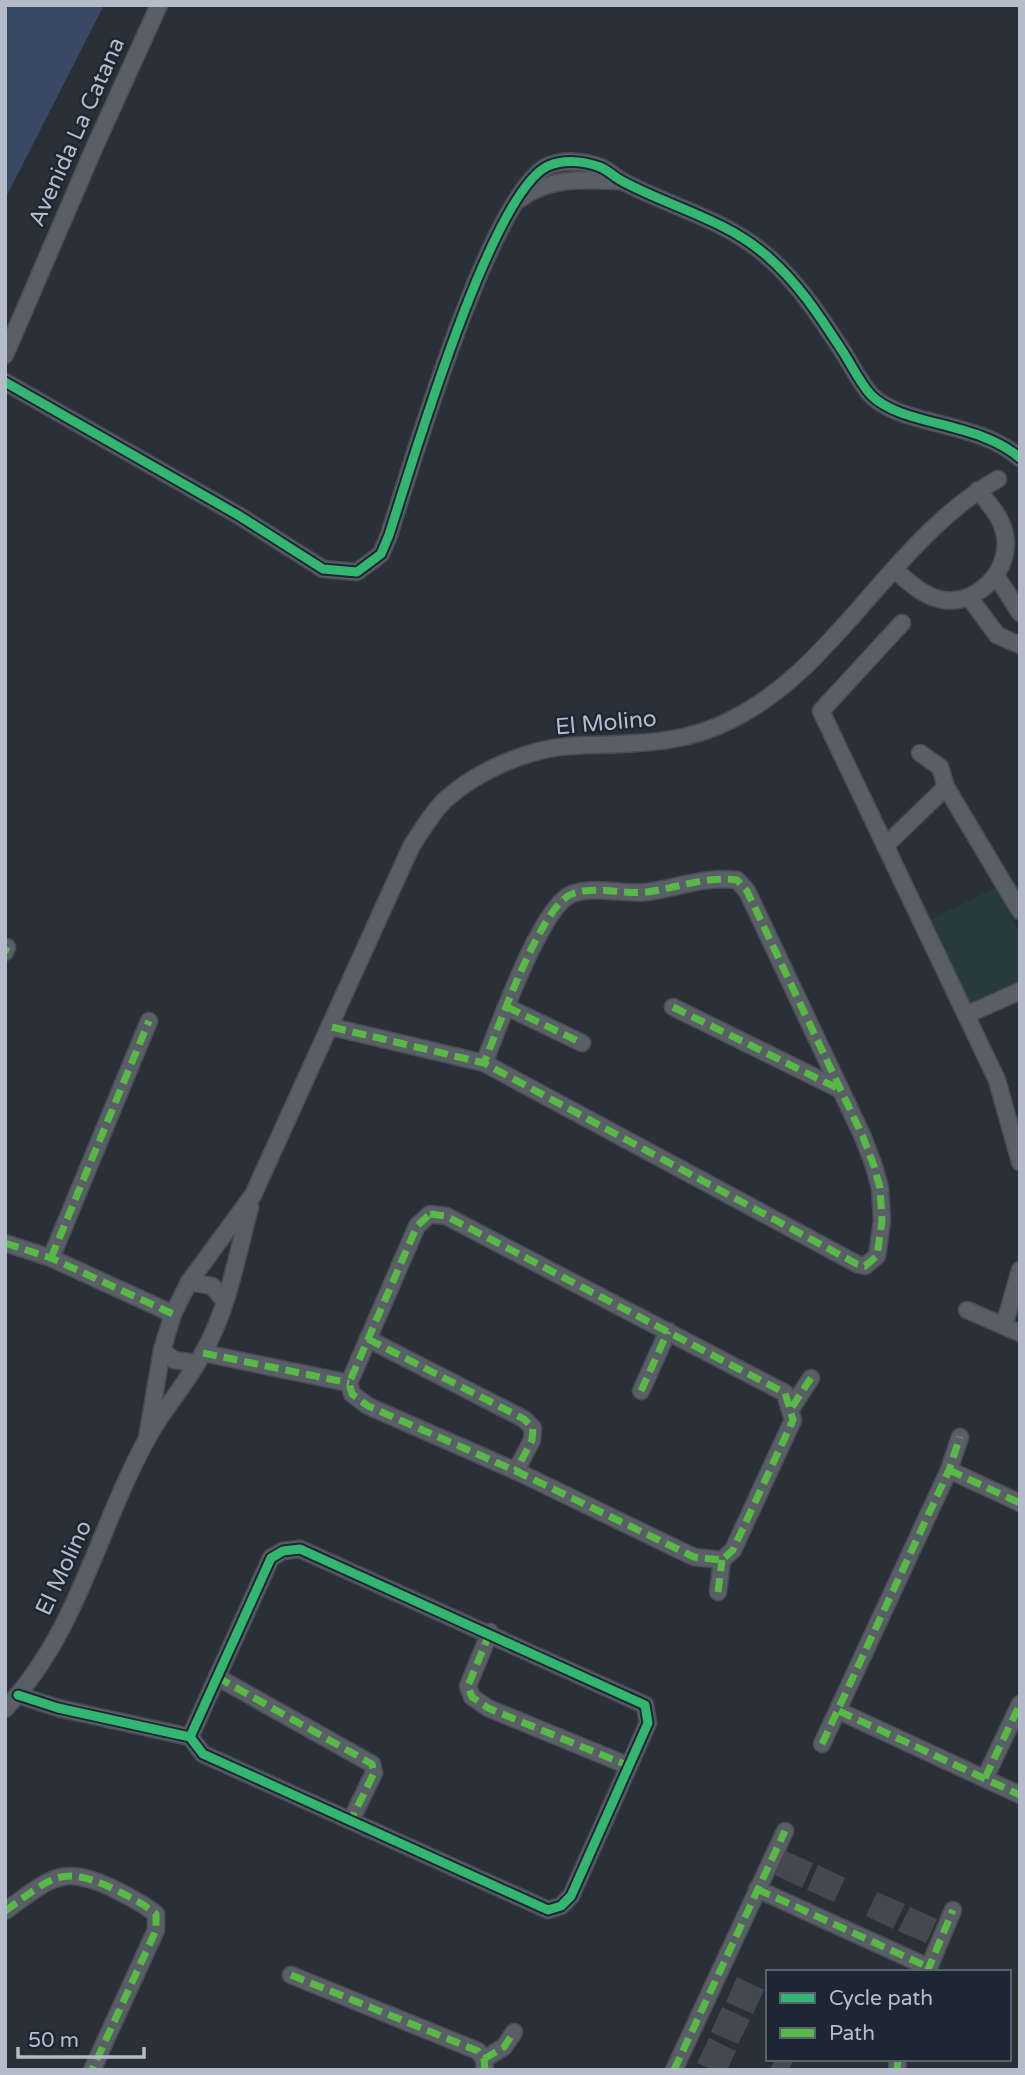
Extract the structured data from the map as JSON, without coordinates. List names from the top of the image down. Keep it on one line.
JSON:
{"streets":{"street":["Avenida La Catana","El Molino"]},"legend":["Cycle path","Path"],"scale_bar":"50 m"}
